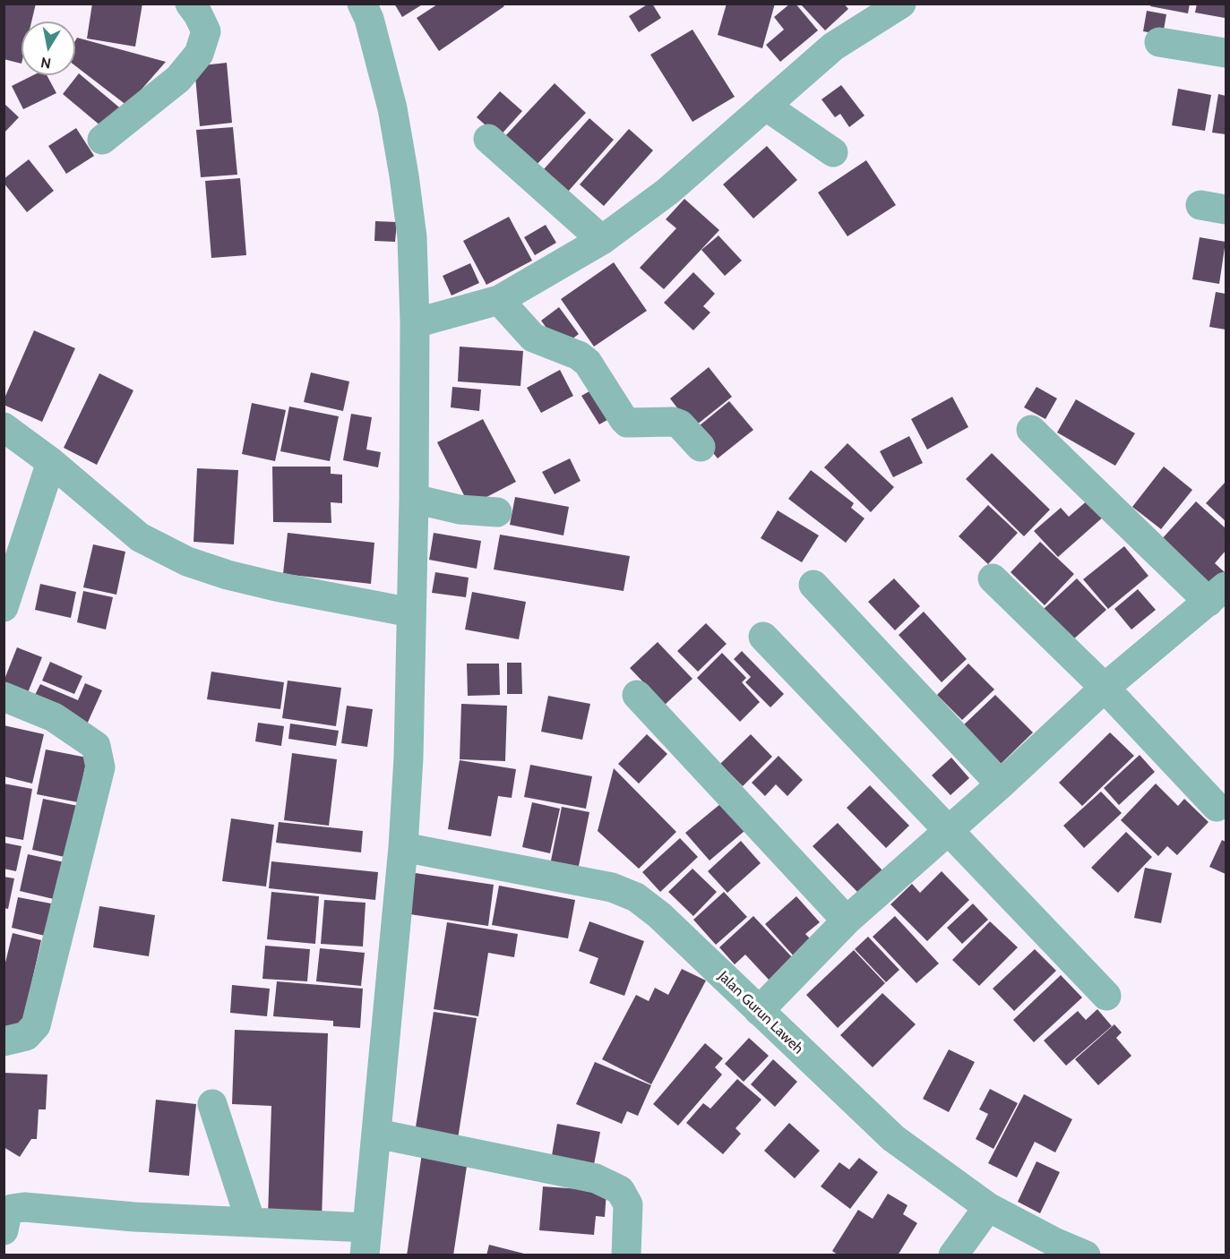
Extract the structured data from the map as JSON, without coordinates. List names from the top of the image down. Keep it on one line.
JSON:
{"streets":{"street":["Jalan Gurun Laweh"]},"north":"bottom"}
